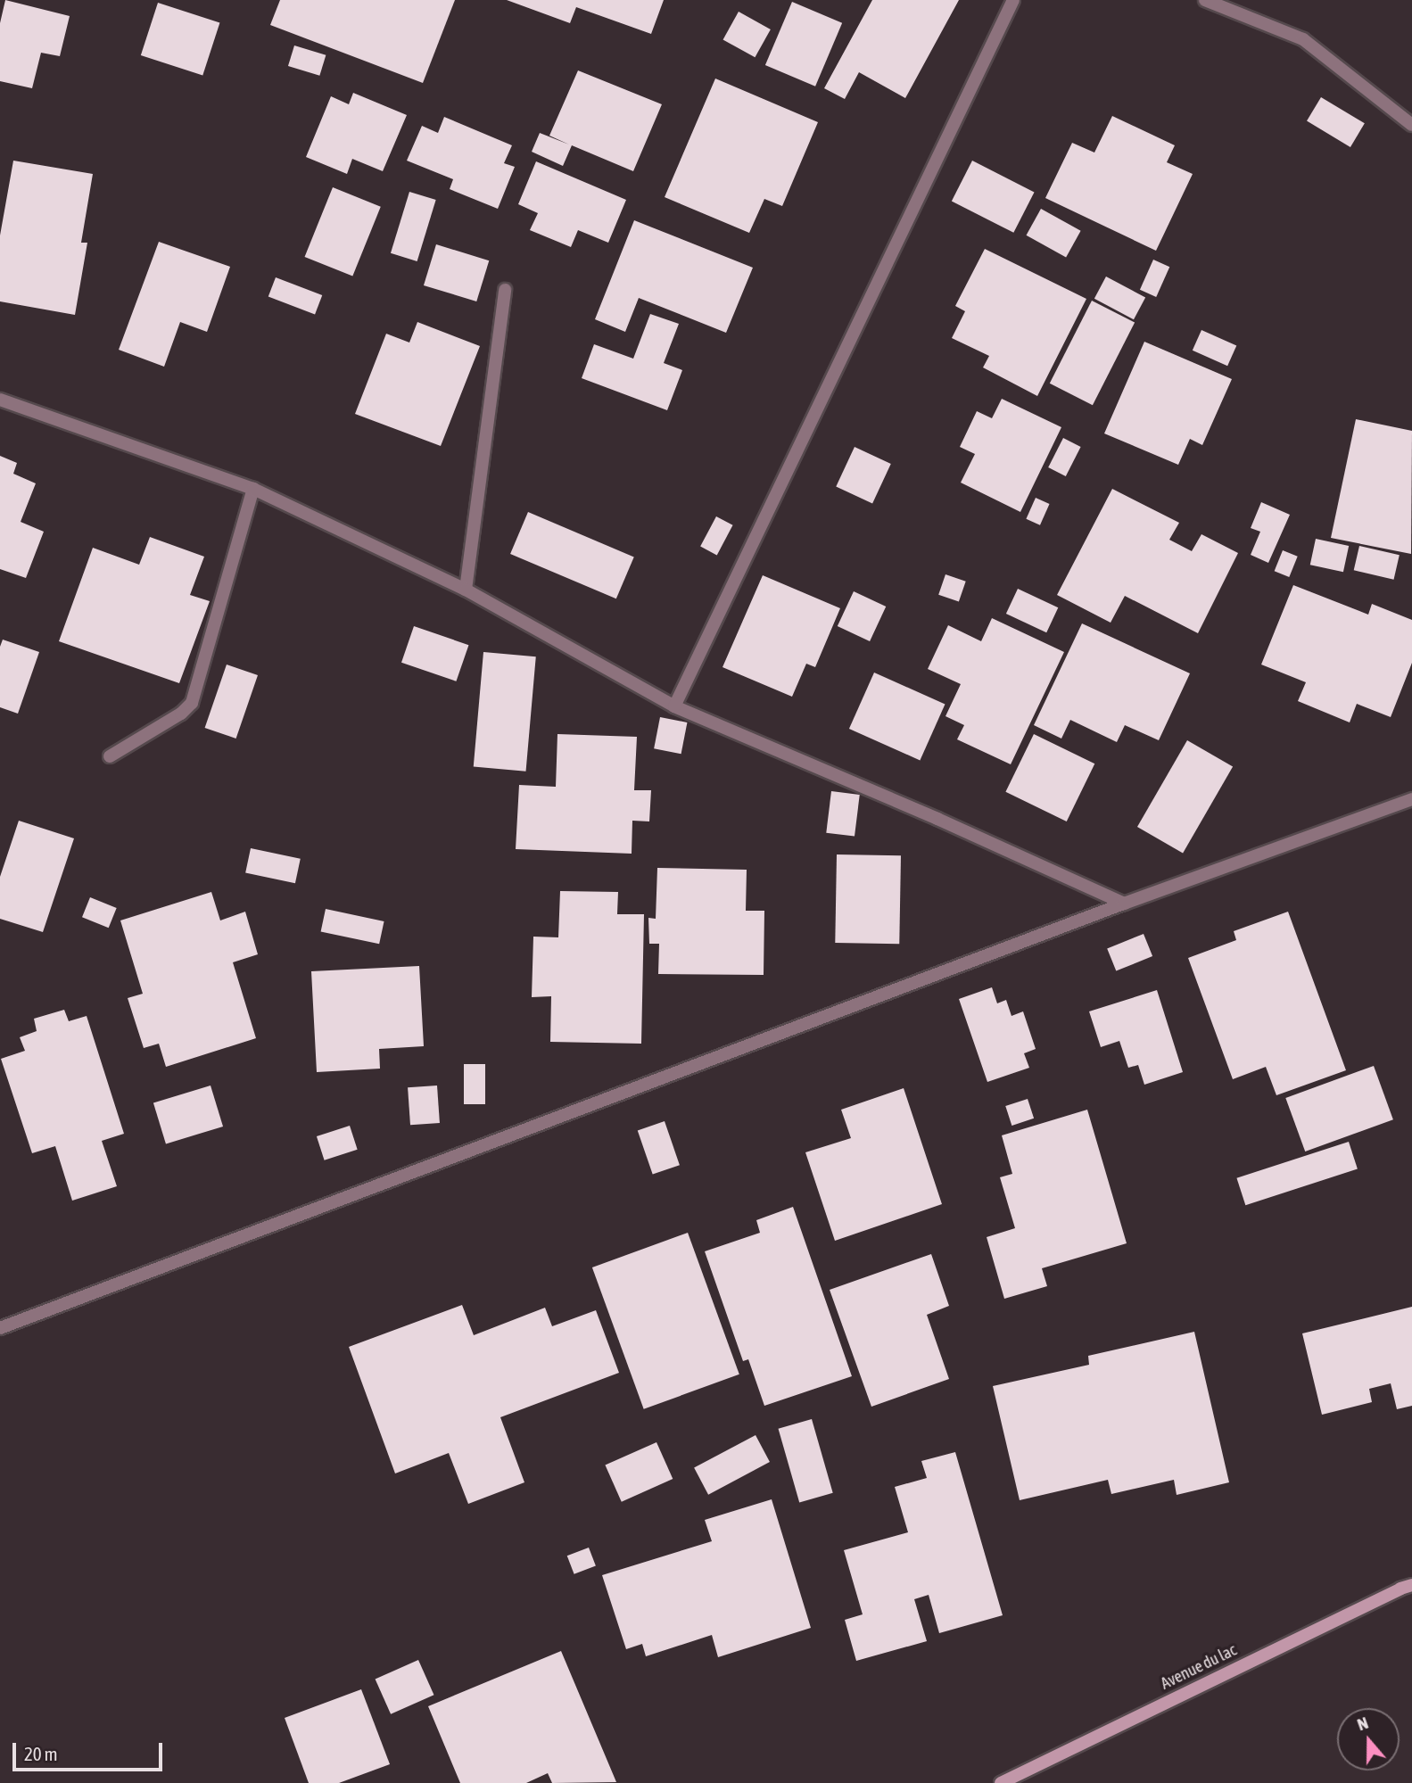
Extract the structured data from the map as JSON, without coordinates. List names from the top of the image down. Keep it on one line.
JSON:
{"streets":{"main road":["Avenue du lac"]},"scale_bar":"20 m","north":"top"}
